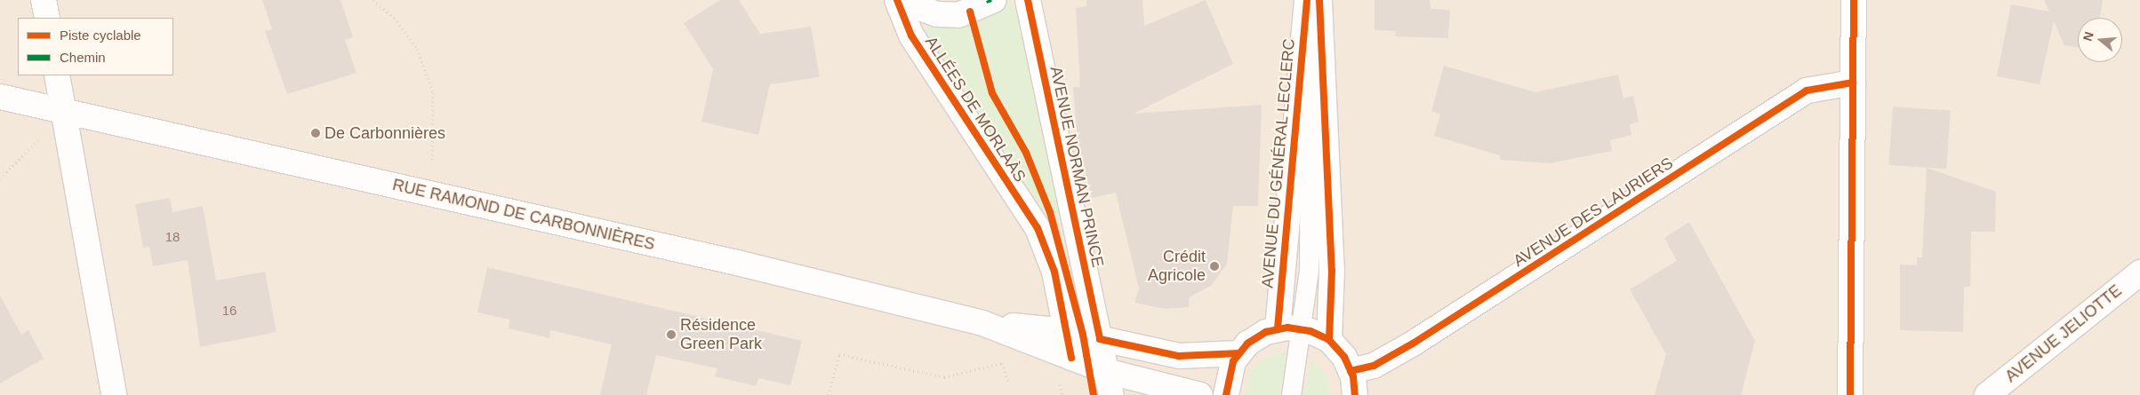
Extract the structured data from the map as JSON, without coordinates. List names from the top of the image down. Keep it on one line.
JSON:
{"streets":{"street":["ALLÉES DE MORLAÀS","AVENUE DU GÉNÉRAL LECLERC","AVENUE NORMAN PRINCE","AVENUE DES LAURIERS","RUE RAMOND DE CARBONNIÈRES","AVENUE JELIOTTE"]},"crossings":[["ALLÉES DE MORLAÀS","RUE RAMOND DE CARBONNIÈRES"],["AVENUE NORMAN PRINCE","RUE RAMOND DE CARBONNIÈRES"]],"places":["De Carbonnières","Crédit Agricole","Résidence Green Park"],"house_numbers":["18","16"],"legend":["Piste cyclable","Chemin"],"north":"left"}
